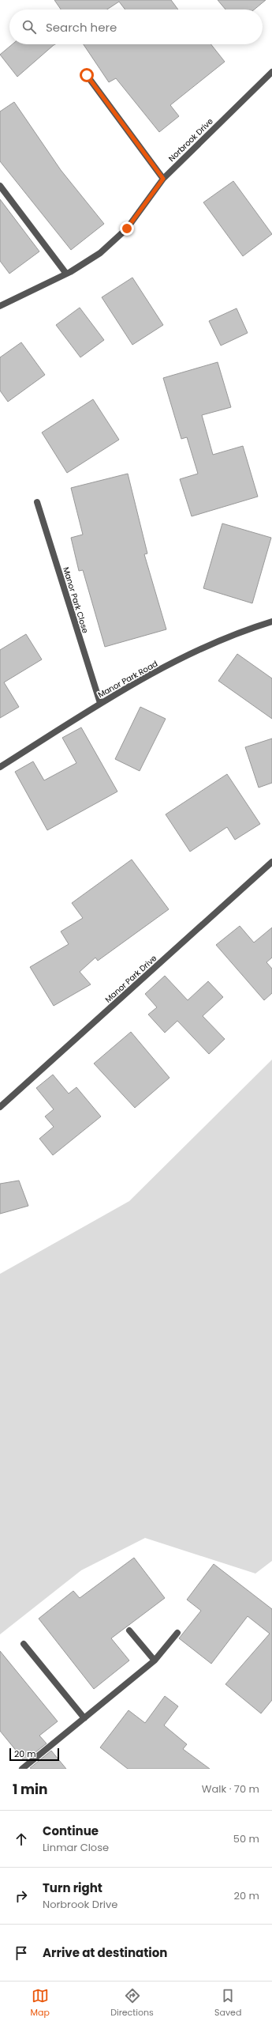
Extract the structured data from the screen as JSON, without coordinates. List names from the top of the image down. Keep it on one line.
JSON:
{"streets":{"street":["Norbrook Drive","Manor Park Close","Manor Park Road","Manor Park Drive"]},"crossings":[["Manor Park Close","Manor Park Road"]],"scale_bar":"20 m","page":{"search":"Search here","scale":"20 m","heading":["1 min","Walk · 70 m"],"list":[["Continue","Linmar Close","50 m"],["Turn right","Norbrook Drive","20 m"],"Arrive at destination"],"nav":["Map","Directions","Saved"]}}
